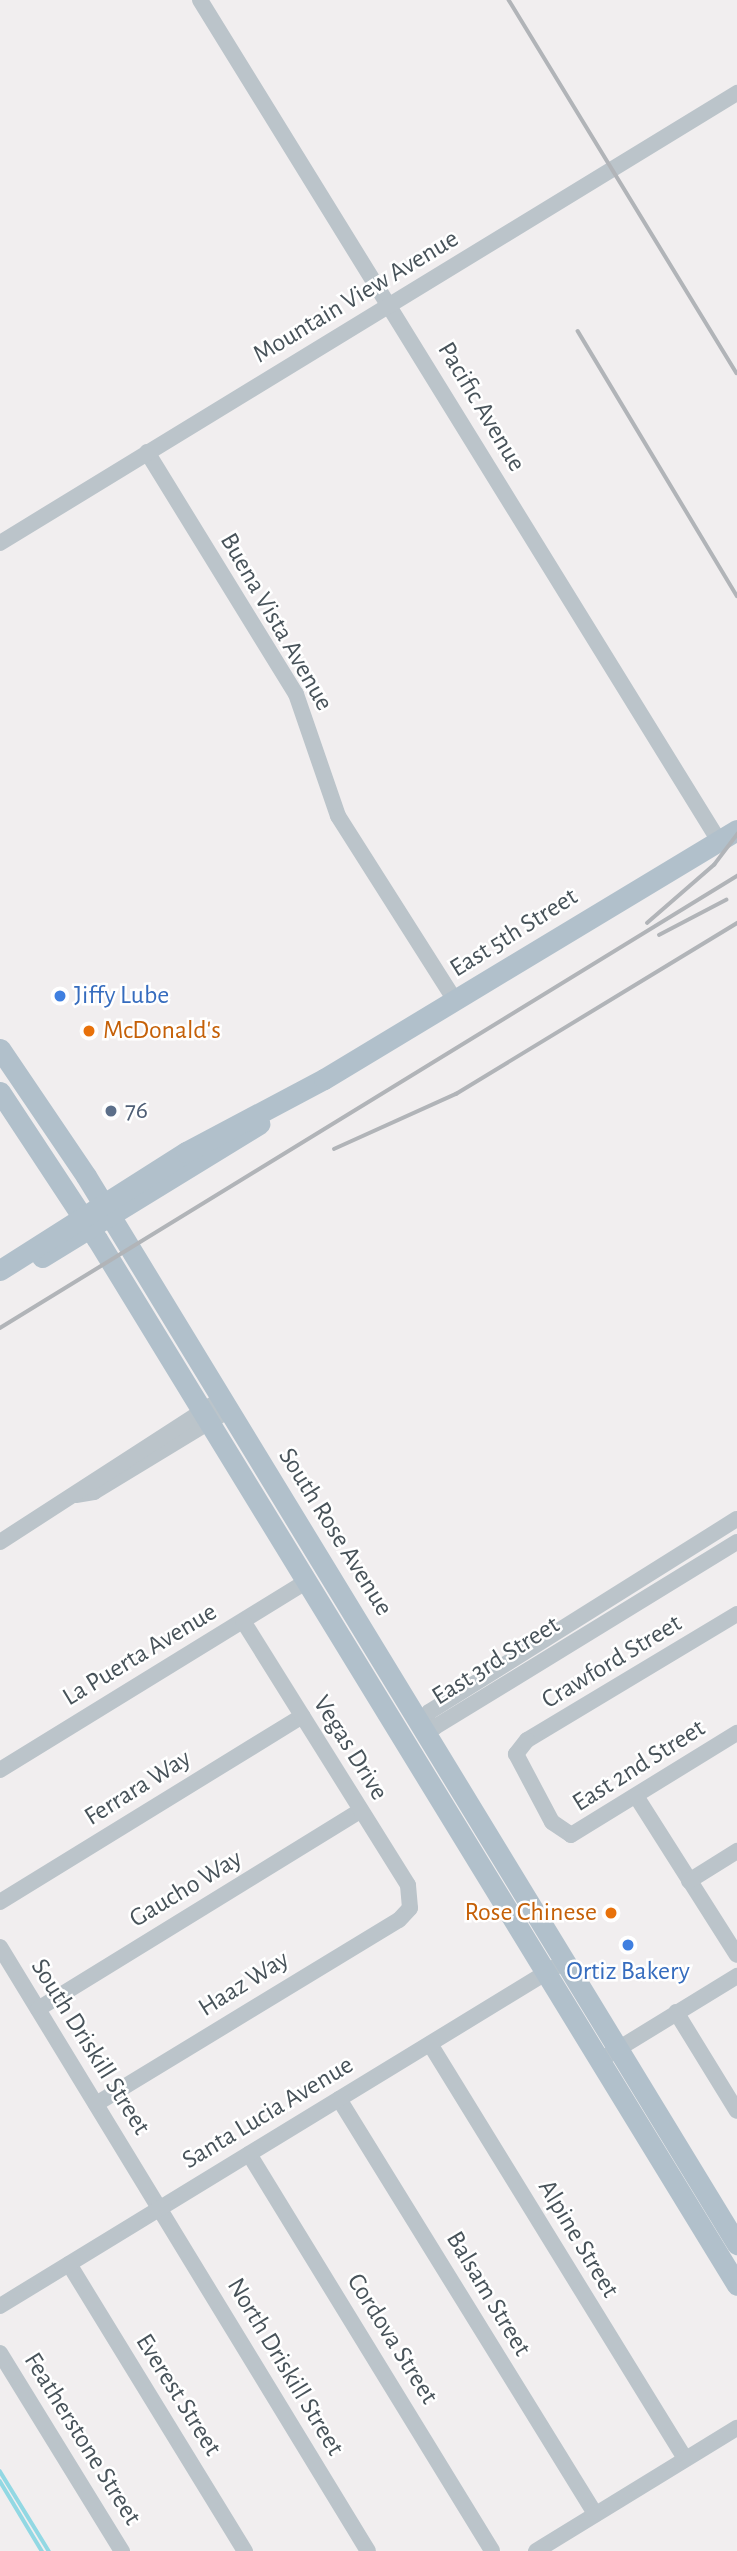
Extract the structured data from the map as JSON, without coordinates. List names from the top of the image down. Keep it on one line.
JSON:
{"streets":{"main road":["East 5th Street","South Rose Avenue"],"street":["Mountain View Avenue","Pacific Avenue","Buena Vista Avenue","La Puerta Avenue","East 3rd Street","Crawford Street","Vegas Drive","East 2nd Street","Ferrara Way","Gaucho Way","Haaz Way","South Driskill Street","Santa Lucia Avenue","Alpine Street","Balsam Street","Cordova Street","North Driskill Street","Everest Street","Featherstone Street"]},"crossings":[["Mountain View Avenue","Pacific Avenue"],["Mountain View Avenue","Buena Vista Avenue"],["Pacific Avenue","East 5th Street"],["Buena Vista Avenue","East 5th Street"],["East 5th Street","South Rose Avenue"],["South Rose Avenue","La Puerta Avenue"],["South Rose Avenue","East 3rd Street"],["South Rose Avenue","Santa Lucia Avenue"],["La Puerta Avenue","Vegas Drive"],["Crawford Street","East 2nd Street"],["Vegas Drive","Ferrara Way"],["Vegas Drive","Gaucho Way"],["Vegas Drive","Haaz Way"],["Gaucho Way","South Driskill Street"],["Haaz Way","South Driskill Street"],["South Driskill Street","Santa Lucia Avenue"],["South Driskill Street","North Driskill Street"],["Santa Lucia Avenue","Alpine Street"],["Santa Lucia Avenue","Balsam Street"],["Santa Lucia Avenue","Cordova Street"],["Santa Lucia Avenue","North Driskill Street"],["Santa Lucia Avenue","Everest Street"]],"places":["Jiffy Lube","McDonald's","76","Rose Chinese","Ortiz Bakery"]}
